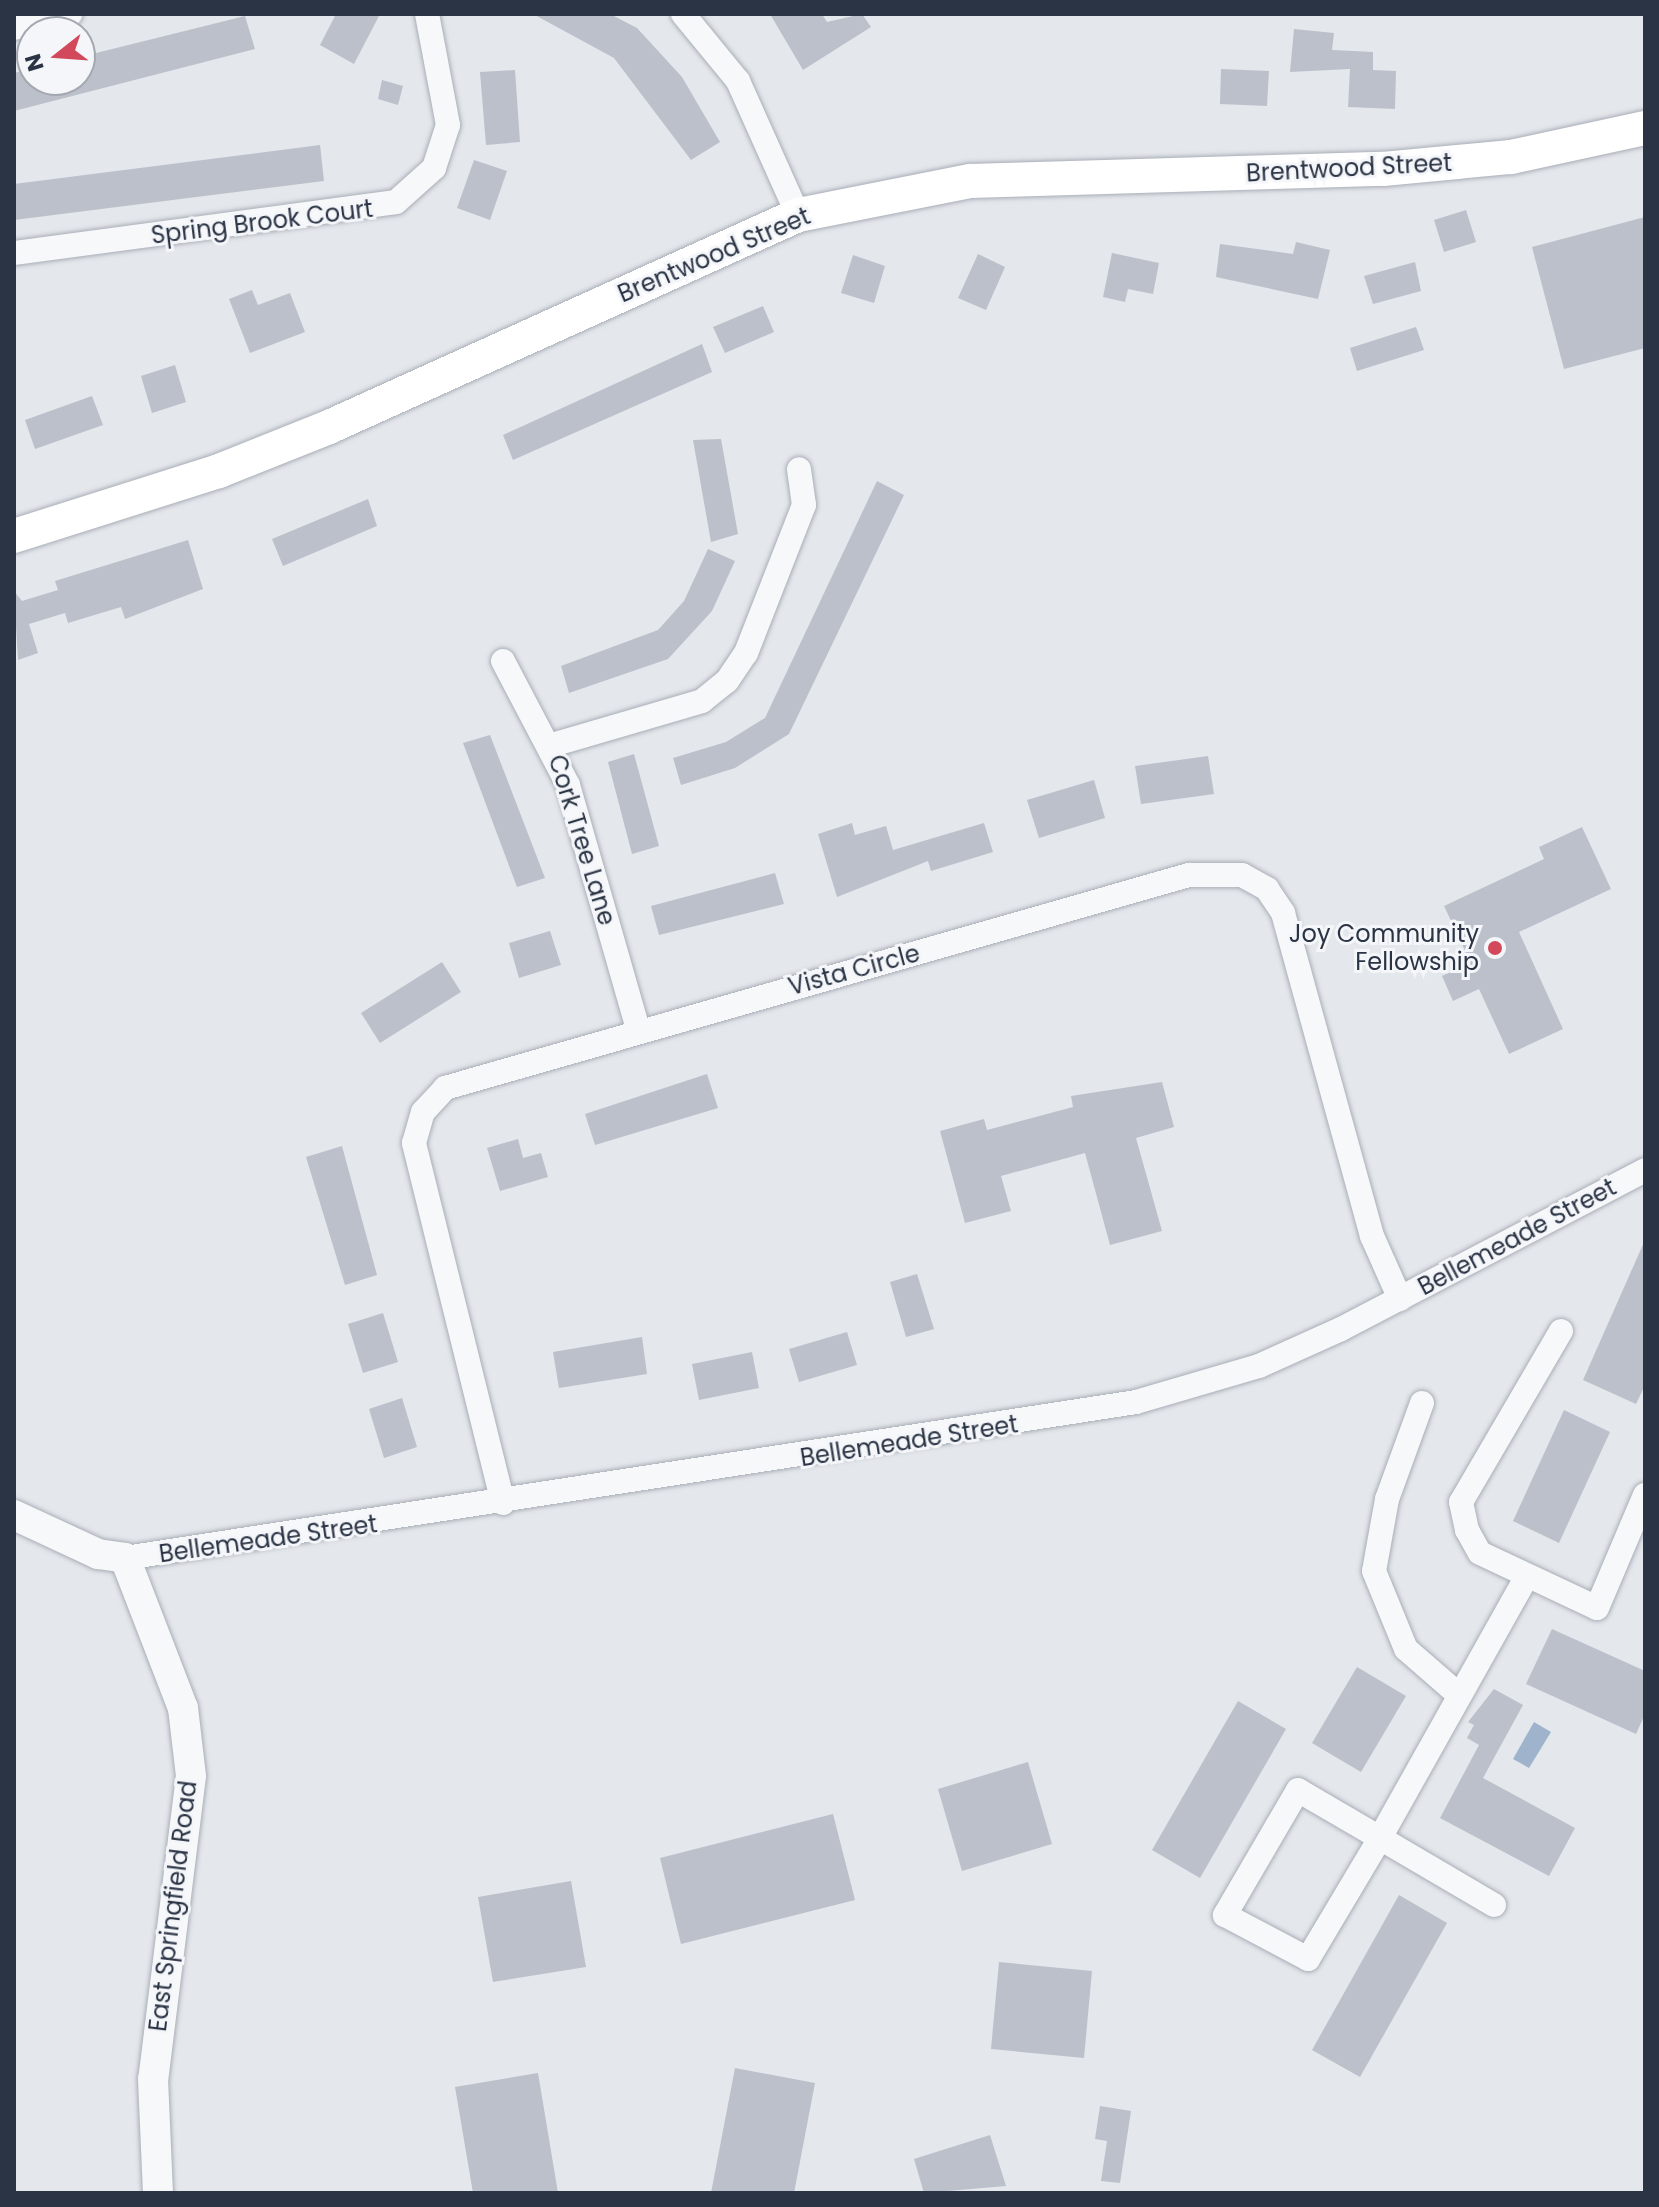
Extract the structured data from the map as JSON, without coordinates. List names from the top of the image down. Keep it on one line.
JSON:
{"streets":{"main road":["Brentwood Street"],"street":["Spring Brook Court","Cork Tree Lane","Vista Circle","Bellemeade Street","East Springfield Road"]},"crossings":[["Cork Tree Lane","Vista Circle"],["Vista Circle","Bellemeade Street"],["Bellemeade Street","East Springfield Road"]],"places":["Joy Community Fellowship"],"north":"left"}
